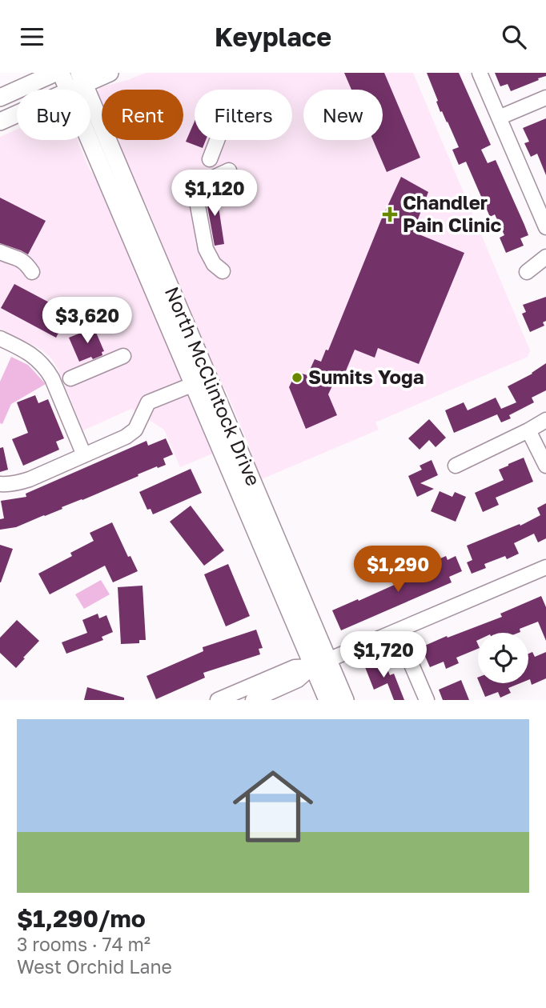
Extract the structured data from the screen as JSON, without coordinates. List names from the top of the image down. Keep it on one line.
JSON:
{"streets":{"main road":["North McClintock Drive"]},"places":{"health":["Chandler Pain Clinic"],"other":["Sumits Yoga"]},"page":{"header":"Keyplace","chip":["Buy","Rent","Filters","New"],"price":["$1,120","$3,620","$1,290","$1,720"],"list":[{"name":"$1,290/mo","note":"3 rooms · 74 m² · West Orchid Lane"}]}}
